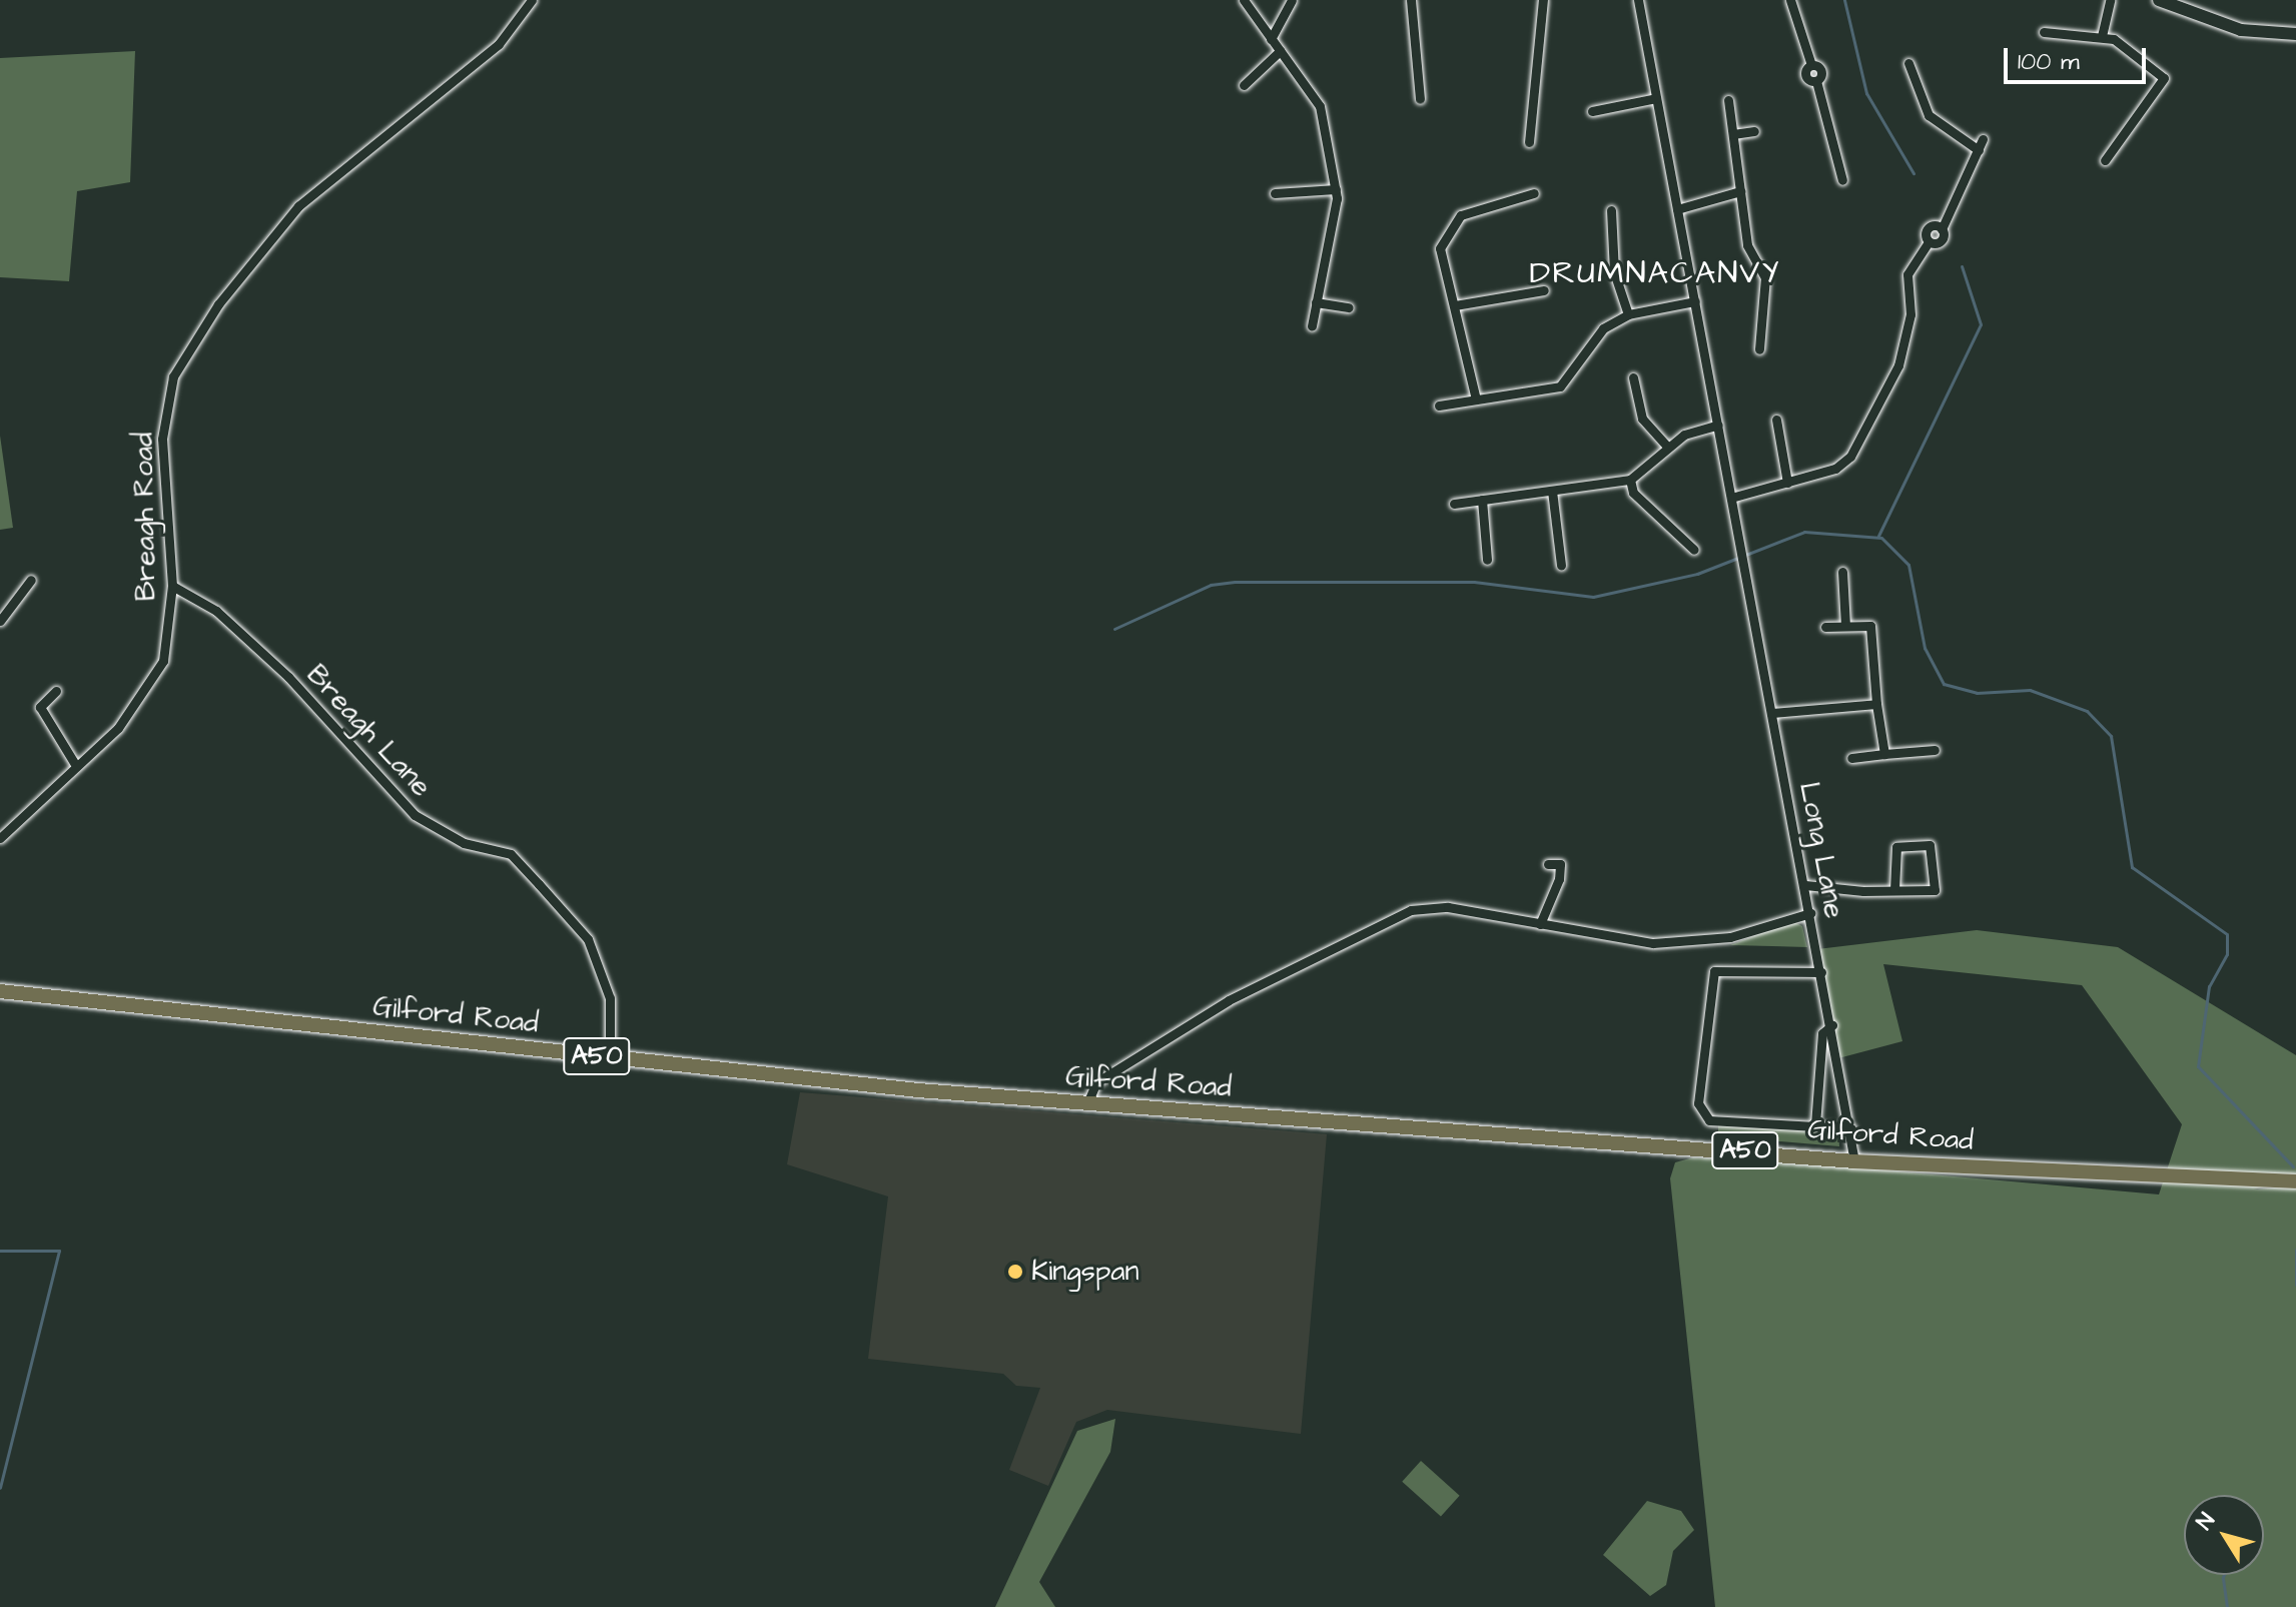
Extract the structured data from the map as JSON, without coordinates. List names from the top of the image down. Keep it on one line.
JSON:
{"streets":{"main road":["Gilford Road","A50"],"street":["Breagh Road","Breagh Lane","Long Lane"]},"crossings":[["Breagh Road","Breagh Lane"],["Breagh Lane","Gilford Road"],["Long Lane","Gilford Road"]],"districts":["DRUMNACANVY"],"places":["Kingspan"],"scale_bar":"100 m","north":"top left"}
